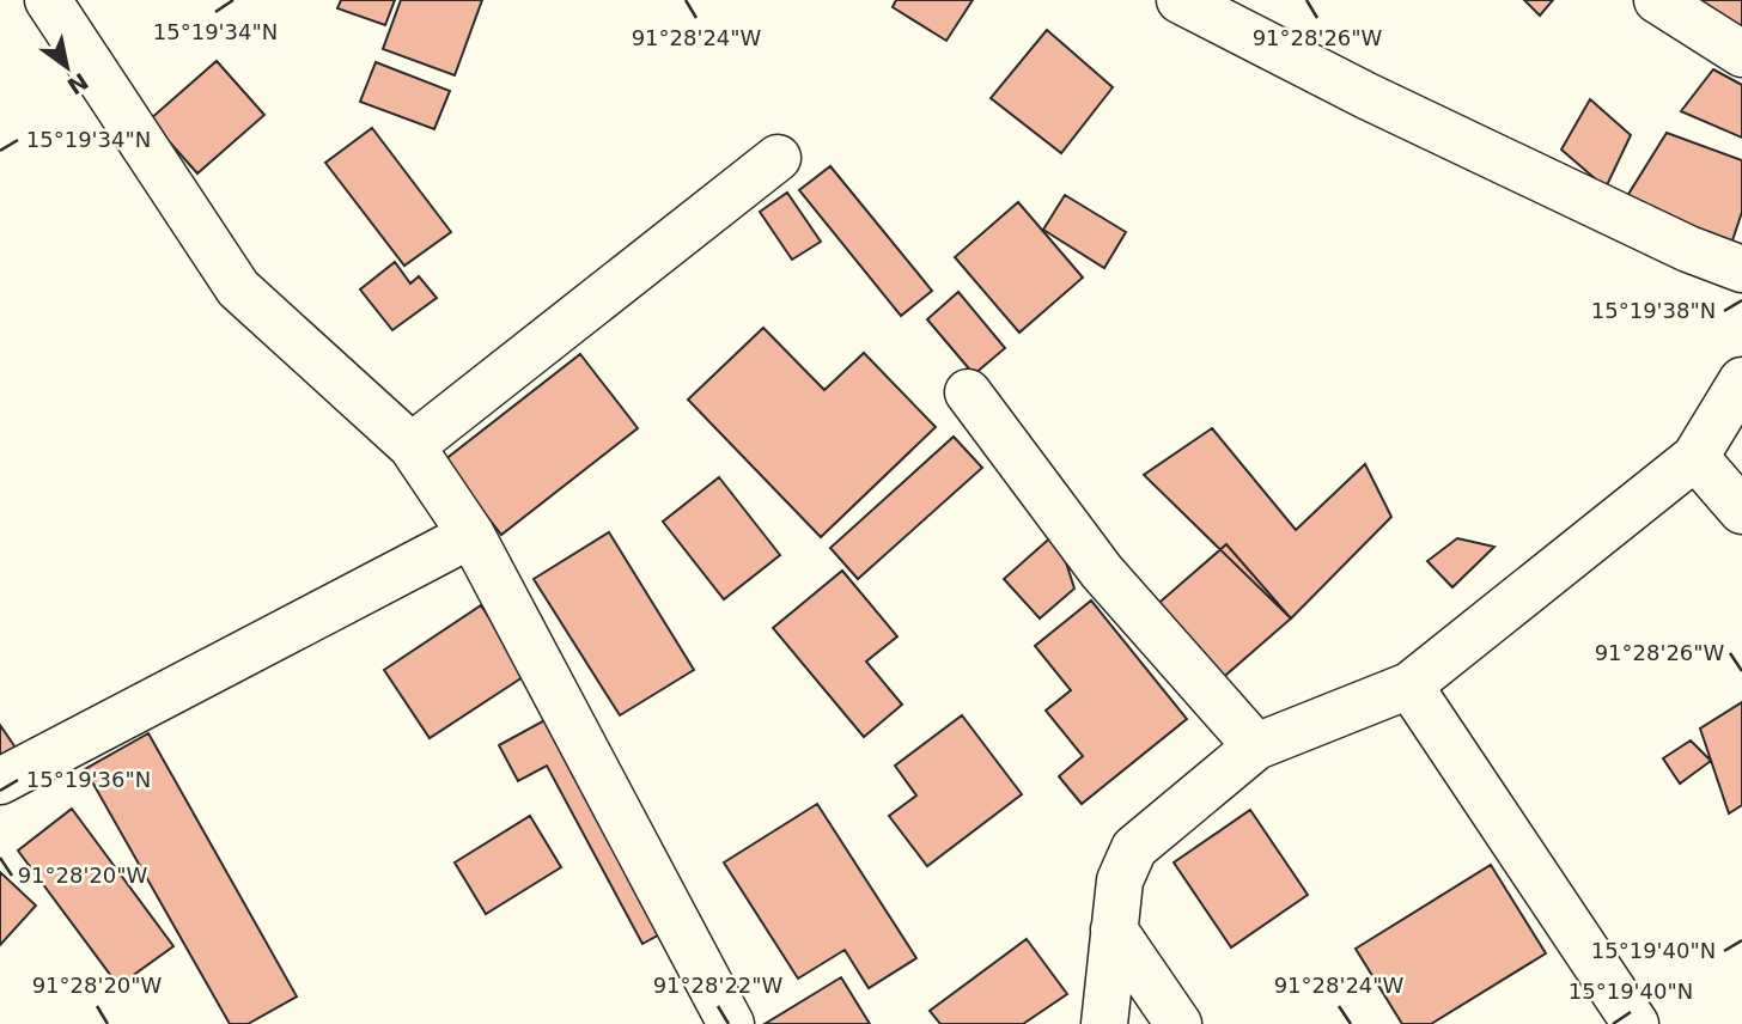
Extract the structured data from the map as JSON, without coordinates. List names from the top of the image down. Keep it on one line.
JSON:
{"north":"bottom right","coordinates":["15°19'34\"N","91°28'24\"W","91°28'26\"W","15°19'38\"N","15°19'36\"N","91°28'20\"W","15°19'40\"N","91°28'22\"W"]}
